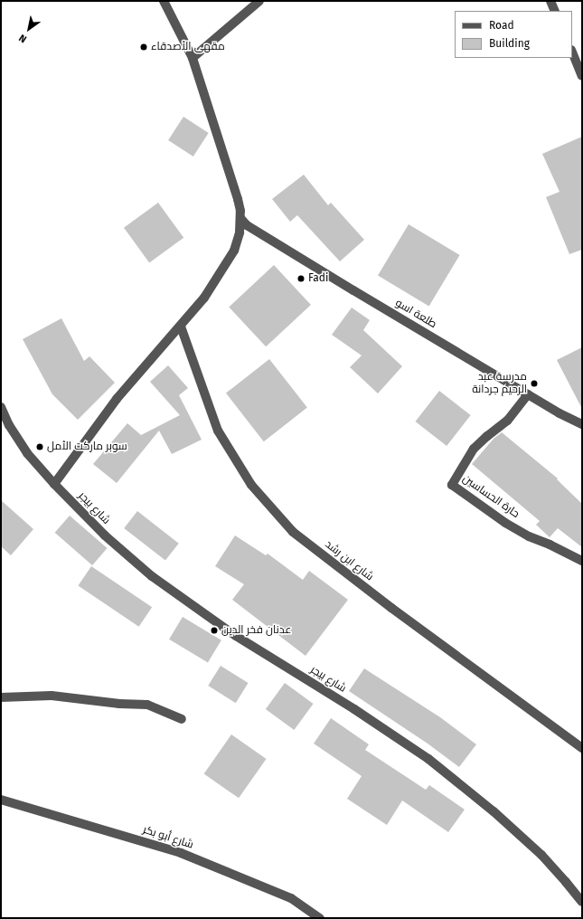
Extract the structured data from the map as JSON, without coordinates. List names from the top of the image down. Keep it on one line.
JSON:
{"streets":{"street":["طلعة اسو","حارة الحساسين","شارع بيجر","شارع ابن رشد","شارع أبو بكر"]},"crossings":[["طلعة اسو","حارة الحساسين"]],"places":["مقهى الأصدقاء","Fadi","مدرسة عبد الرحيم جردانة","سوبر ماركت الأمل","عدنان فخر الدين"],"legend":["Road","Building"],"north":"bottom left"}
